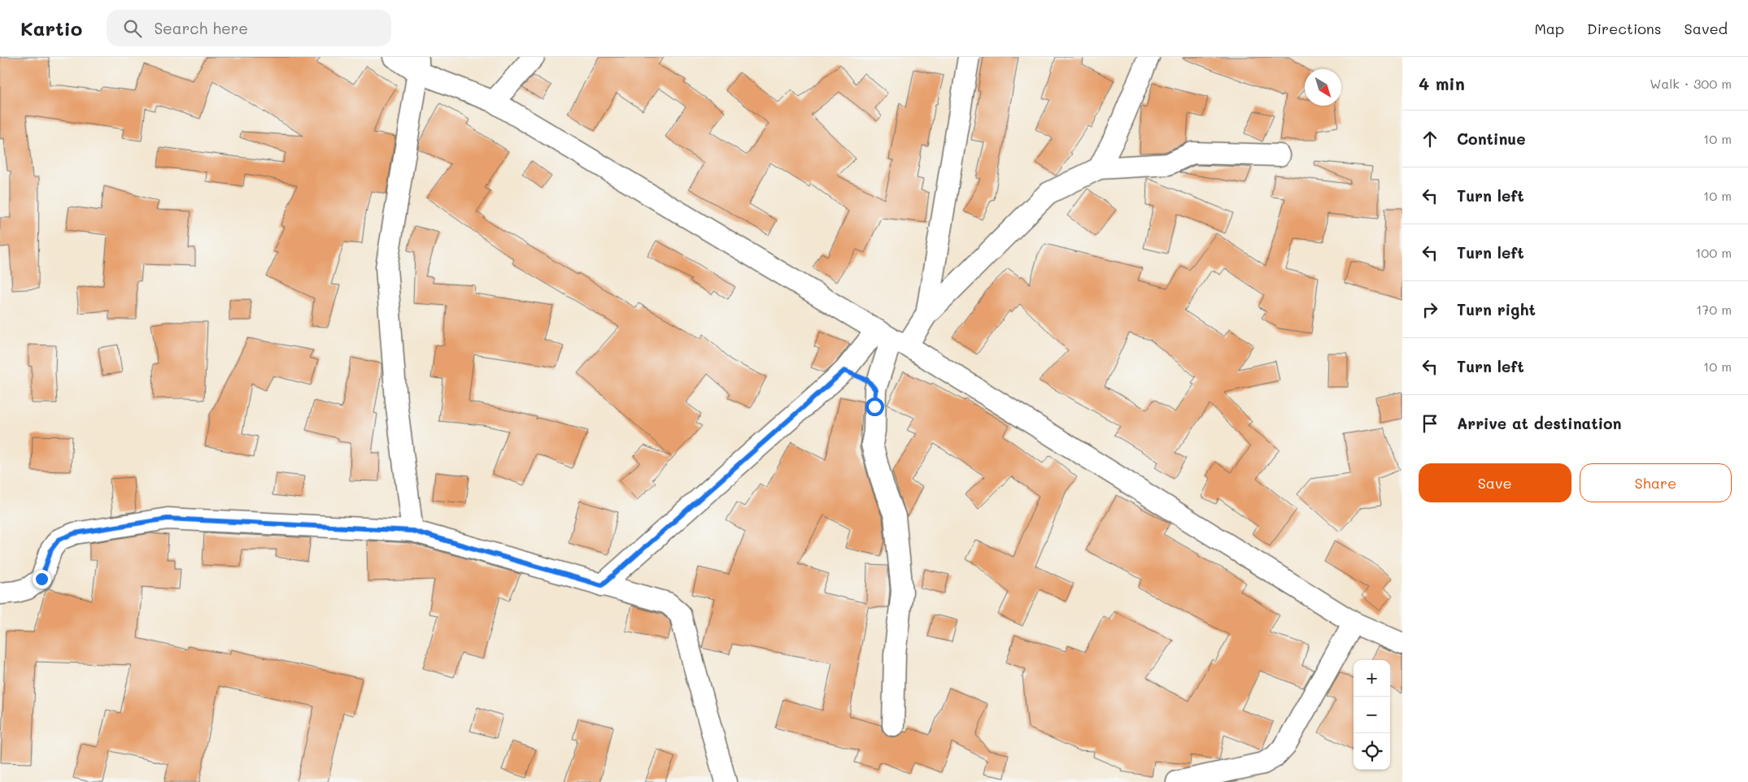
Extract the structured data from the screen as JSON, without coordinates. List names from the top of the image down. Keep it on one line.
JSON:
{"north":"bottom right","page":{"header":"Kartio","search":"Search here","nav":["Map","Directions","Saved"],"heading":["4 min","Walk · 300 m"],"list":[["Continue","10 m"],["Turn left","10 m"],["Turn left","100 m"],["Turn right","170 m"],["Turn left","10 m"],"Arrive at destination"],"buttons":["Save","Share"],"map_buttons":["+","−"]}}
